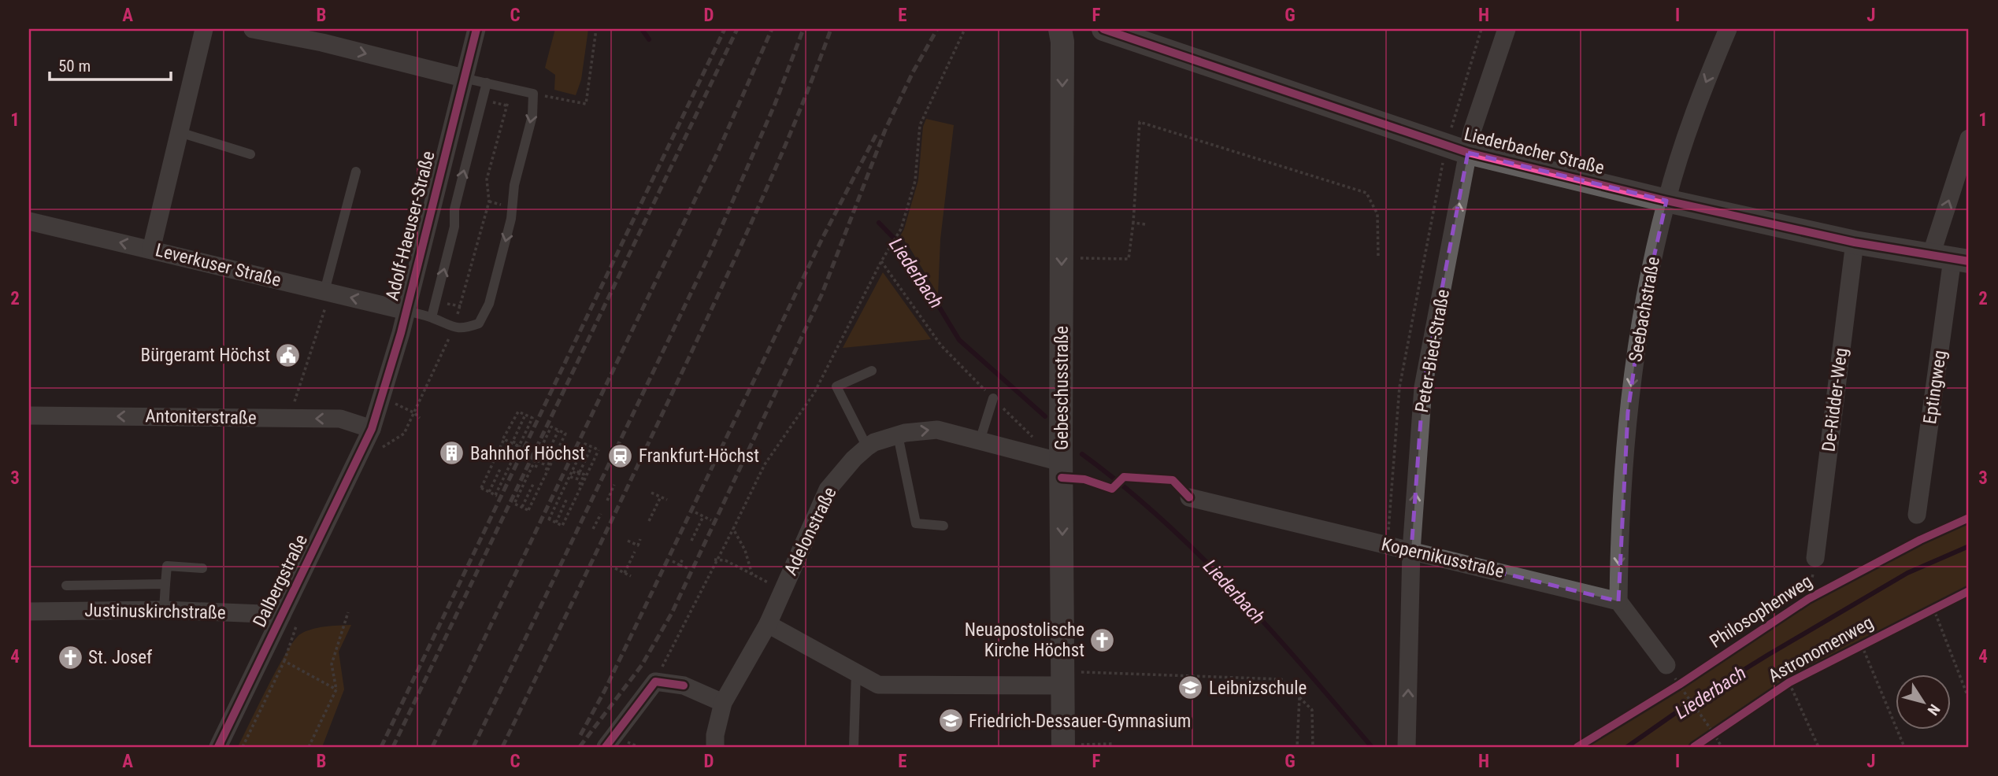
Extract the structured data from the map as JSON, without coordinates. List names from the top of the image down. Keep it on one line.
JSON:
{"streets":{"street":["Liederbacher Straße","Adolf-Haeuser-Straße","Leverkuser Straße","Seebachstraße","Peter-Bied-Straße","Eptingweg","Gebeschusstraße","De-Ridder-Weg","Antoniterstraße","Adelonstraße","Kopernikusstraße","Dalbergstraße","Justinuskirchstraße"],"cycle path":["Philosophenweg","Astronomenweg"]},"crossings":[["Liederbacher Straße","Seebachstraße"],["Liederbacher Straße","Peter-Bied-Straße"],["Liederbacher Straße","Eptingweg"],["Liederbacher Straße","De-Ridder-Weg"],["Adolf-Haeuser-Straße","Leverkuser Straße"],["Adolf-Haeuser-Straße","Antoniterstraße"],["Adolf-Haeuser-Straße","Dalbergstraße"],["Seebachstraße","Kopernikusstraße"],["Peter-Bied-Straße","Kopernikusstraße"],["Gebeschusstraße","Adelonstraße"],["Antoniterstraße","Dalbergstraße"],["Dalbergstraße","Justinuskirchstraße"]],"one_way":["Leverkuser Straße","Seebachstraße","Peter-Bied-Straße","Gebeschusstraße","Antoniterstraße"],"water":["Liederbach"],"places":{"public building":["Bürgeramt Höchst"],"building":["Bahnhof Höchst"],"station":["Frankfurt-Höchst"],"church":["Neuapostolische Kirche Höchst","St. Josef"],"school or university":["Leibnizschule","Friedrich-Dessauer-Gymnasium"]},"scale_bar":"50 m","north":"bottom right","grid":{"columns":["A","B","C","D","E","F","G","H","I","J"],"rows":["1","2","3","4"]}}
